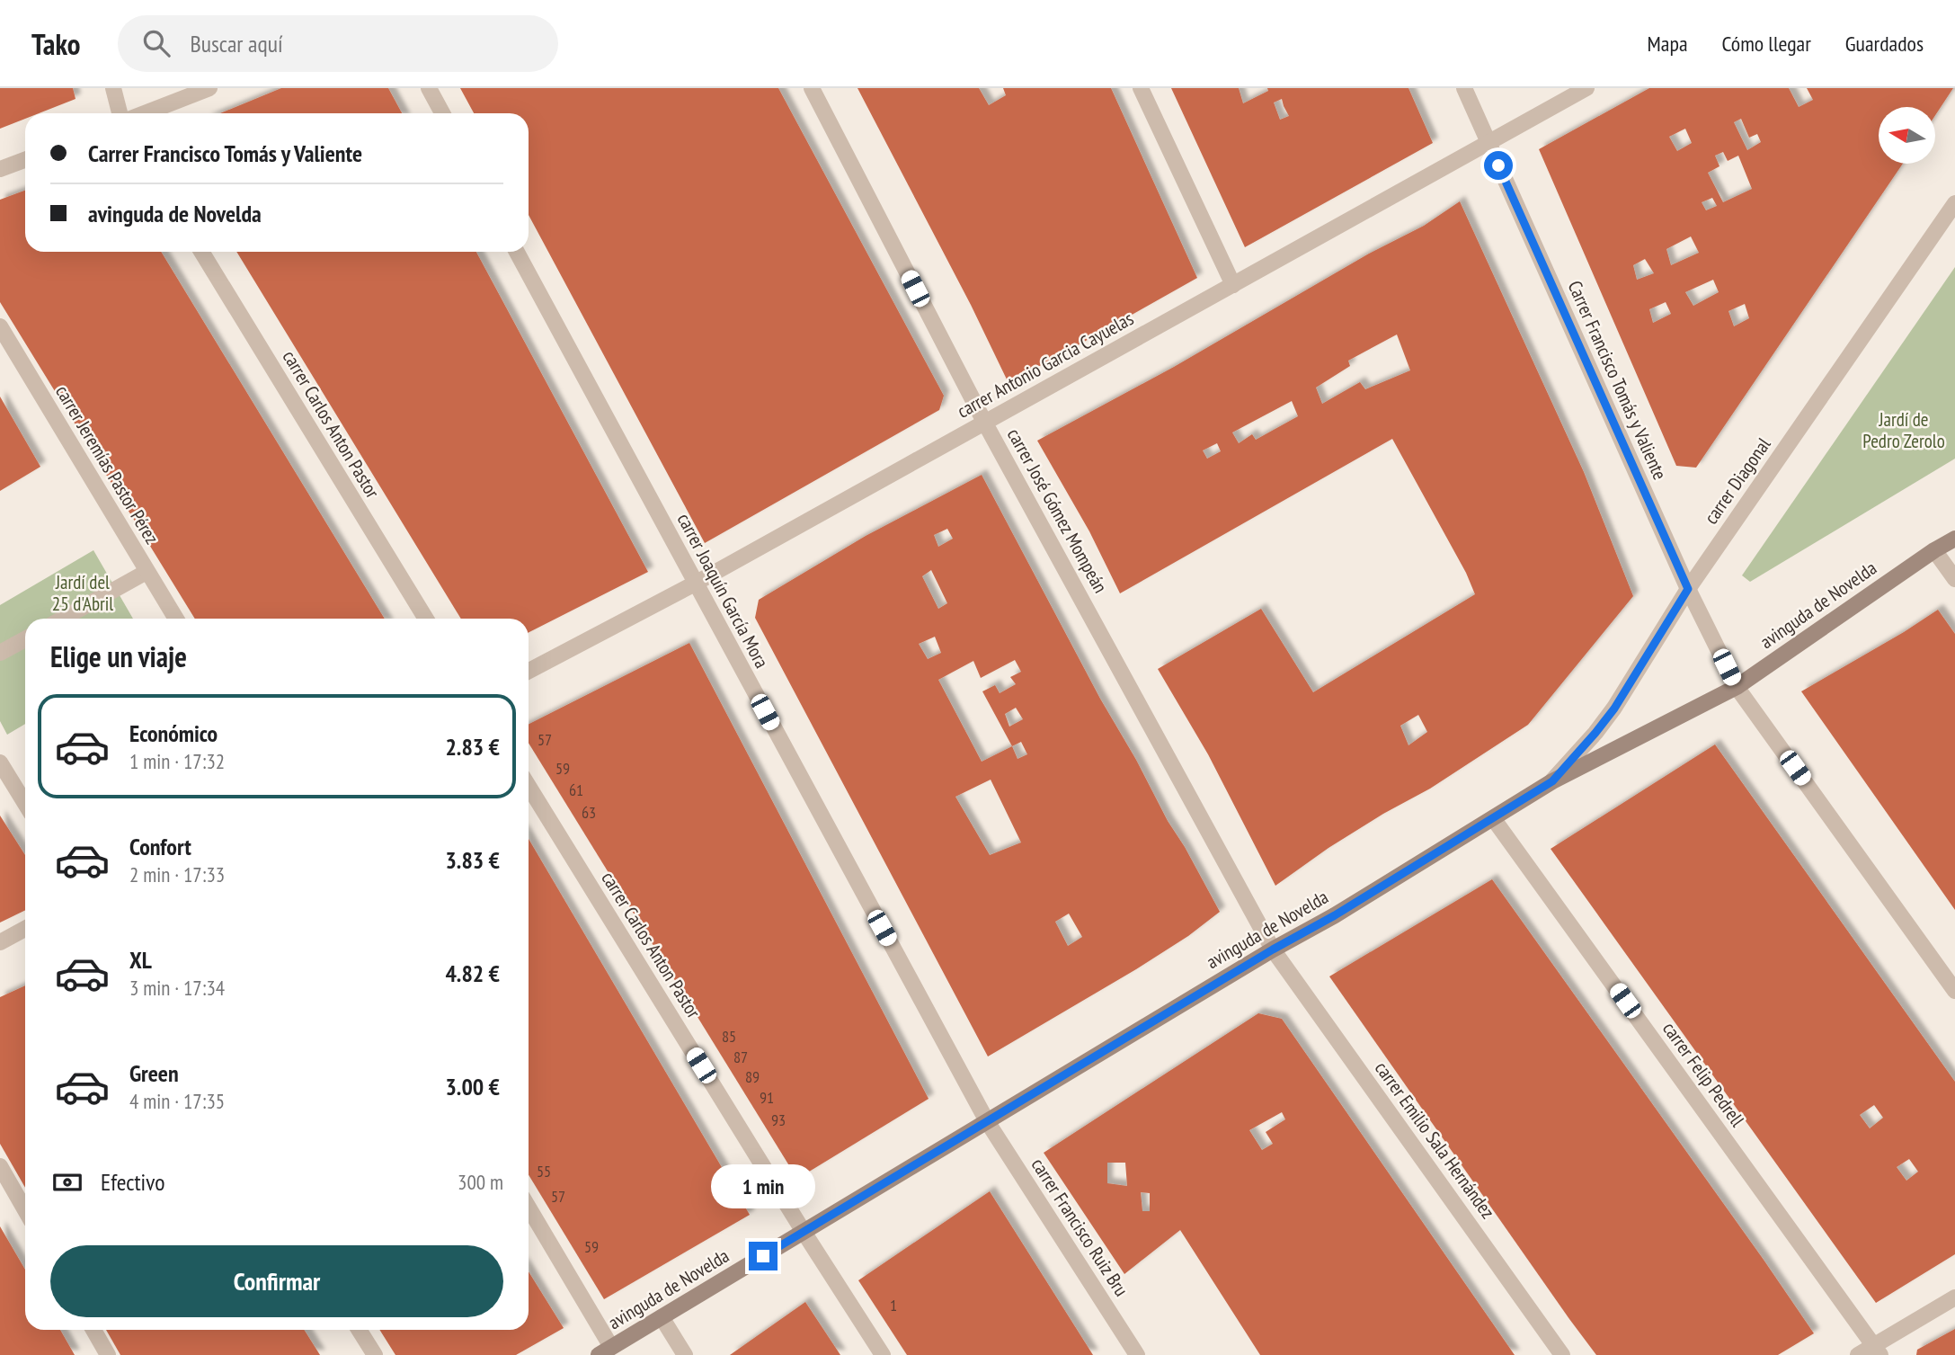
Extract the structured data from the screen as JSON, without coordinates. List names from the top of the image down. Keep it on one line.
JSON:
{"streets":{"main road":["avinguda de Novelda"],"street":["carrer Antonio Garcia Cayuelas","Carrer Francisco Tomás y Valiente","carrer Carlos Anton Pastor","carrer Jeremías Pastor Pérez","carrer Diagonal","carrer José Gómez Mompeán","carrer Joaquín García Mora","carrer Felip Pedrell","carrer Emilio Sala Hernández","carrer Francisco Ruiz Bru"]},"crossings":[["carrer Antonio Garcia Cayuelas","Carrer Francisco Tomás y Valiente"],["carrer Antonio Garcia Cayuelas","carrer José Gómez Mompeán"],["carrer Antonio Garcia Cayuelas","carrer Joaquín García Mora"],["Carrer Francisco Tomás y Valiente","carrer Diagonal"],["Carrer Francisco Tomás y Valiente","avinguda de Novelda"],["carrer Carlos Anton Pastor","avinguda de Novelda"],["carrer Diagonal","avinguda de Novelda"],["carrer José Gómez Mompeán","avinguda de Novelda"],["carrer José Gómez Mompeán","carrer Emilio Sala Hernández"],["carrer Joaquín García Mora","avinguda de Novelda"],["carrer Joaquín García Mora","carrer Francisco Ruiz Bru"],["avinguda de Novelda","carrer Felip Pedrell"],["avinguda de Novelda","carrer Emilio Sala Hernández"],["avinguda de Novelda","carrer Francisco Ruiz Bru"]],"parks":["Jardí de Pedro Zerolo","Jardí del 25 d'Abril"],"house_numbers":["57","59","61","63","85","87","89","91","93","55","57","59","1"],"north":"left","page":{"header":"Tako","search":"Buscar aquí","nav":["Mapa","Cómo llegar","Guardados"],"banner":["Carrer Francisco Tomás y Valiente","avinguda de Novelda"],"heading":"Elige un viaje","list":[{"name":"Económico","note":"1 min · 17:32","value":"2.83 €"},{"name":"Confort","note":"2 min · 17:33","value":"3.83 €"},{"name":"XL","note":"3 min · 17:34","value":"4.82 €"},{"name":"Green","note":"4 min · 17:35","value":"3.00 €"}],"pay":["Efectivo","300 m"],"bubble":"1 min","buttons":"Confirmar"}}
